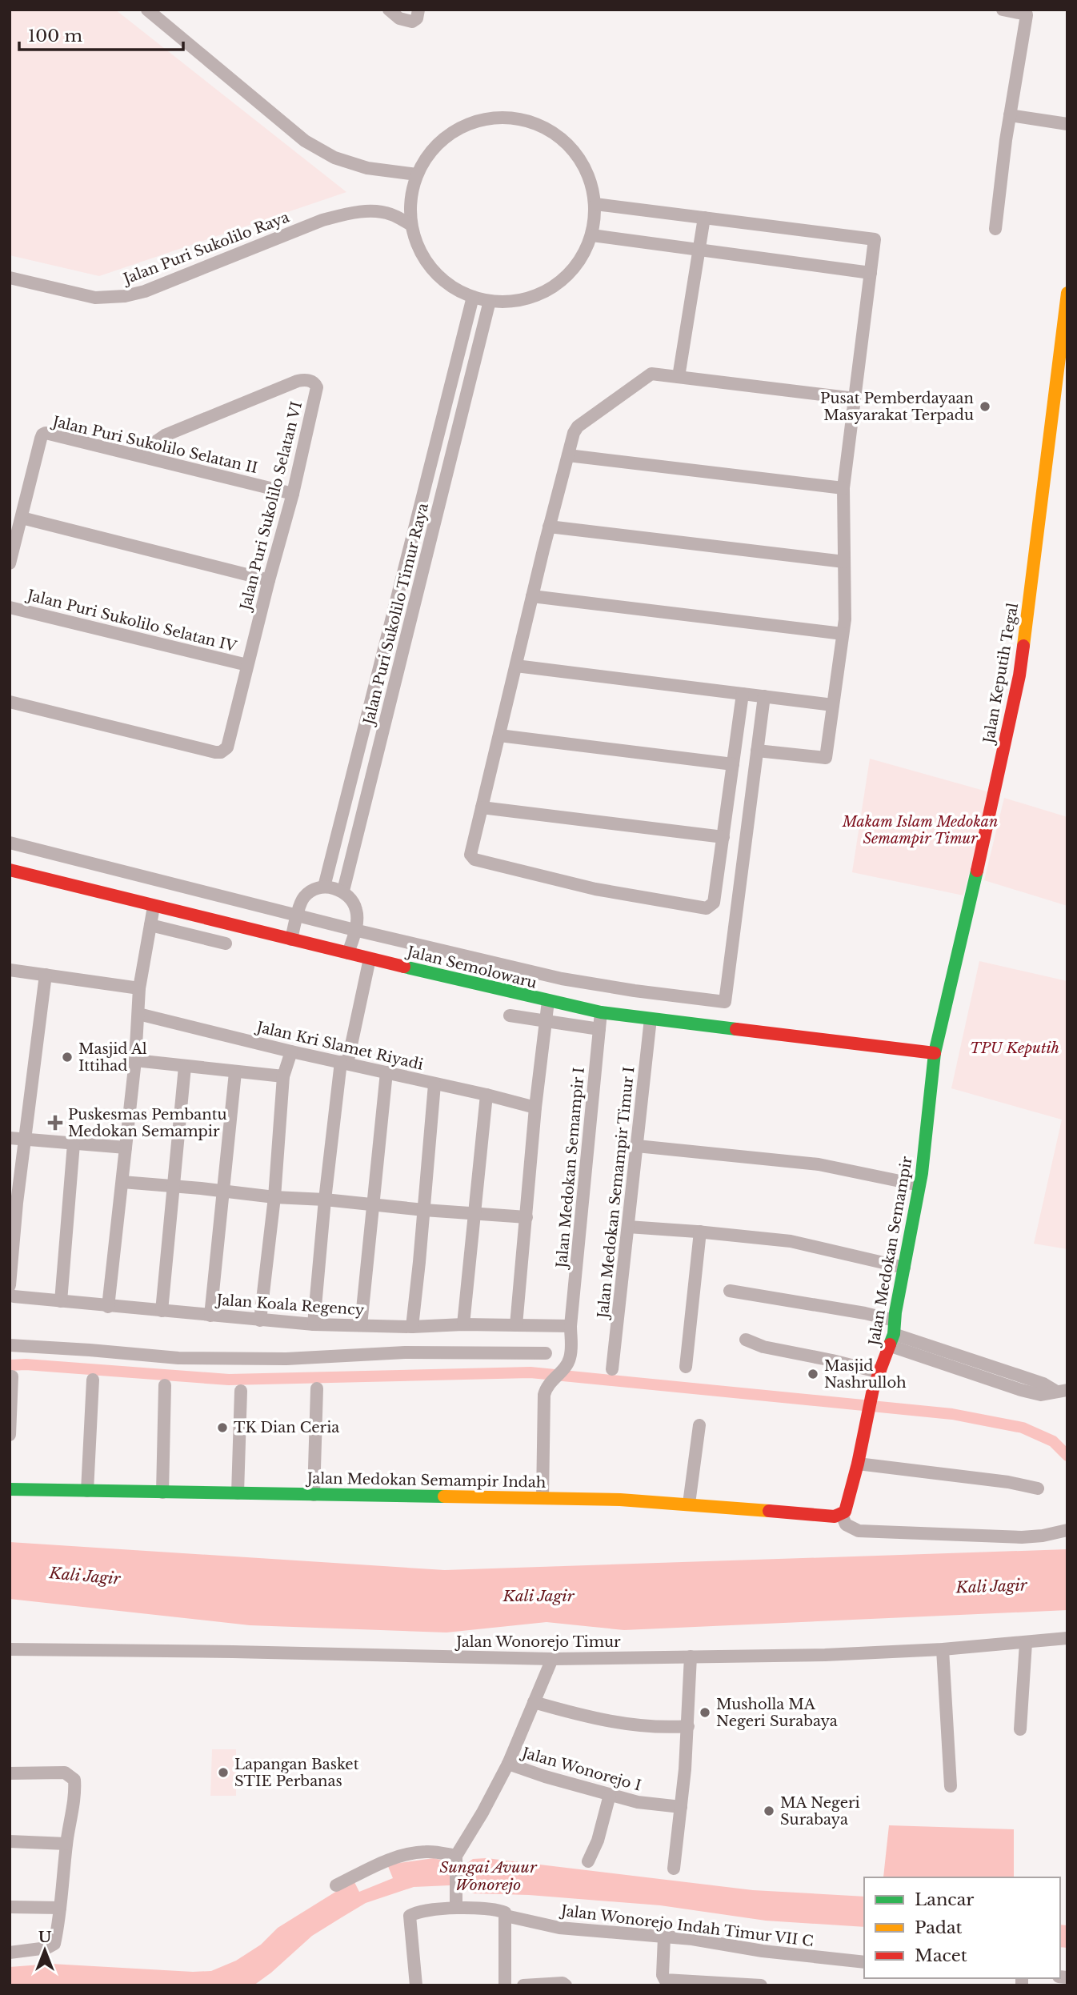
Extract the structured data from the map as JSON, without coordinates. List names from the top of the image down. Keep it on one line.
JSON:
{"streets":{"main road":["Jalan Keputih Tegal","Jalan Semolowaru","Jalan Medokan Semampir","Jalan Medokan Semampir Indah"],"street":["Jalan Puri Sukolilo Raya","Jalan Puri Sukolilo Selatan II","Jalan Puri Sukolilo Selatan VI","Jalan Puri Sukolilo Timur Raya","Jalan Puri Sukolilo Selatan IV","Jalan Kri Slamet Riyadi","Jalan Medokan Semampir I","Jalan Medokan Semampir Timur I","Jalan Koala Regency","Jalan Wonorejo Timur","Jalan Wonorejo I","Jalan Wonorejo Indah Timur VII C"]},"crossings":[["Jalan Puri Sukolilo Raya","Jalan Puri Sukolilo Timur Raya"],["Jalan Puri Sukolilo Selatan II","Jalan Puri Sukolilo Selatan VI"],["Jalan Puri Sukolilo Selatan VI","Jalan Puri Sukolilo Selatan IV"],["Jalan Keputih Tegal","Jalan Semolowaru"],["Jalan Keputih Tegal","Jalan Medokan Semampir"],["Jalan Semolowaru","Jalan Medokan Semampir I"],["Jalan Semolowaru","Jalan Medokan Semampir Timur I"],["Jalan Semolowaru","Jalan Medokan Semampir"],["Jalan Medokan Semampir I","Jalan Koala Regency"],["Jalan Medokan Semampir I","Jalan Medokan Semampir Indah"],["Jalan Medokan Semampir","Jalan Medokan Semampir Indah"]],"water":["Kali Jagir","Sungai Avuur Wonorejo"],"parks":["Makam Islam Medokan Semampir Timur","TPU Keputih"],"places":{"other":["Pusat Pemberdayaan Masyarakat Terpadu","Masjid Al Ittihad","Masjid Nashrulloh","TK Dian Ceria","Musholla MA Negeri Surabaya","Lapangan Basket STIE Perbanas","MA Negeri Surabaya"],"health":["Puskesmas Pembantu Medokan Semampir"]},"legend":["Lancar","Padat","Macet"],"scale_bar":"100 m","north":"top"}
